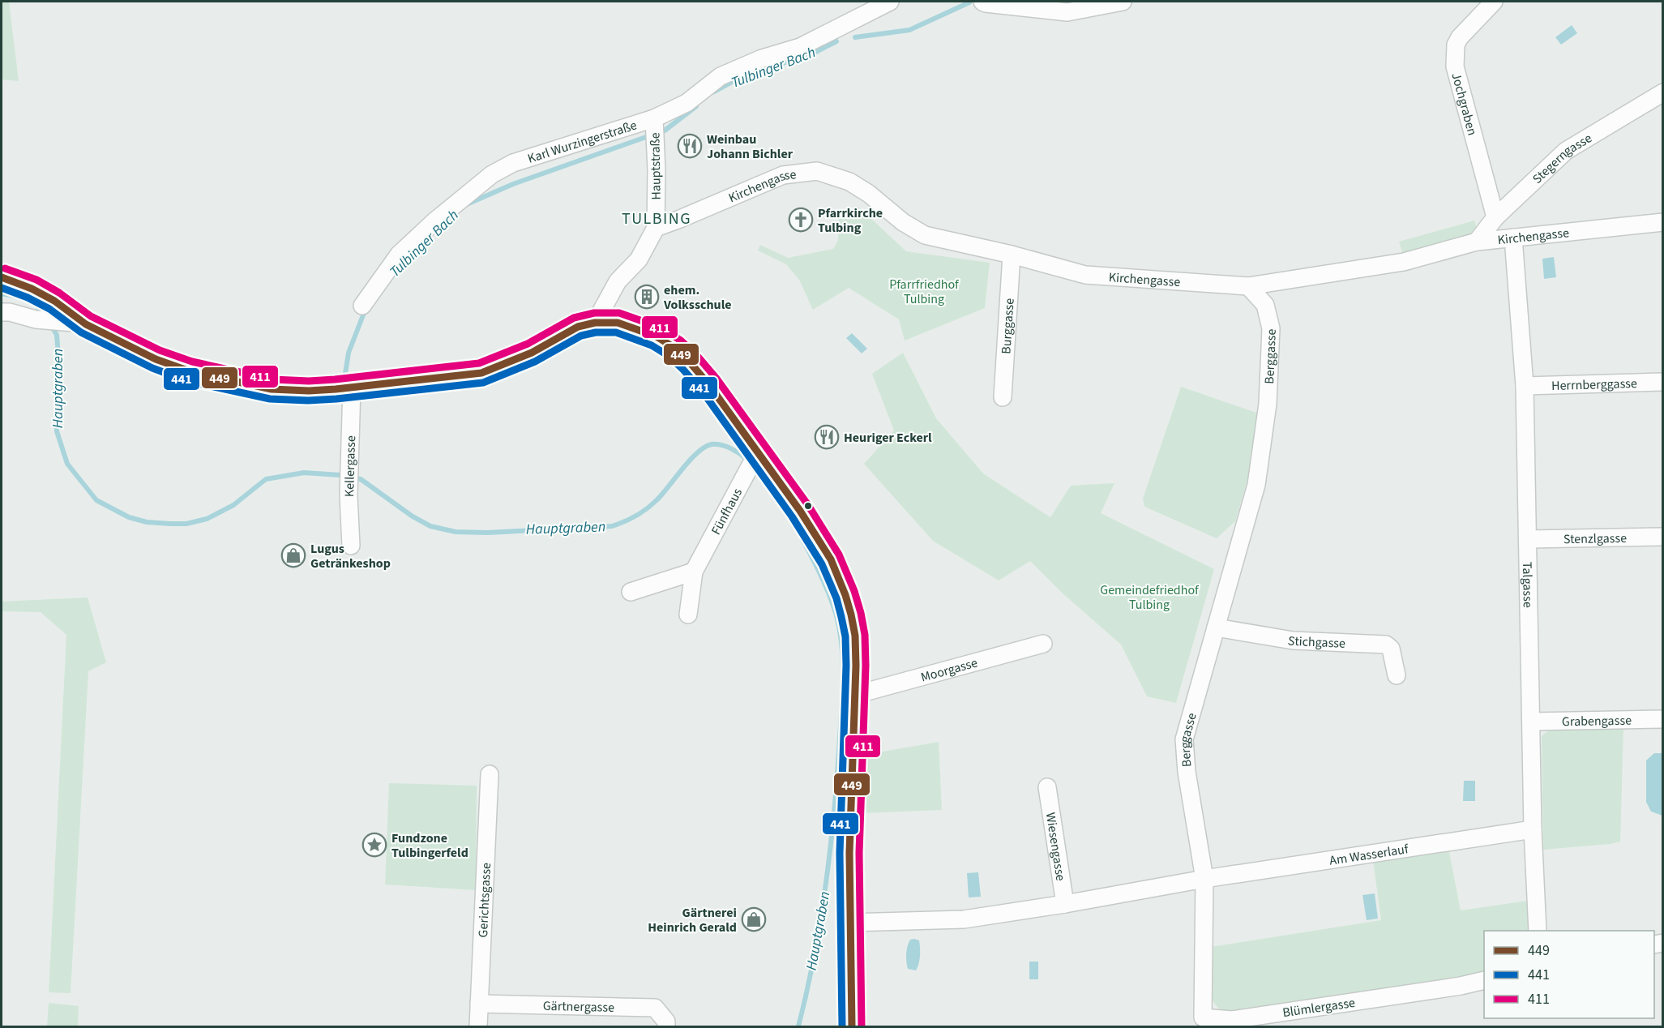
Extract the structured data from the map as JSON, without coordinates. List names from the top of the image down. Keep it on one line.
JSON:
{"streets":{"street":["Jochgraben","Karl Wurzingerstraße","Stegerngasse","Hauptstraße","Kirchengasse","Burggasse","Berggasse","Herrnberggasse","Kellergasse","Fünfhaus","Stenzlgasse","Talgasse","Stichgasse","Moorgasse","Grabengasse","Wiesengasse","Am Wasserlauf","Gerichtsgasse","Gärtnergasse","Blümlergasse"]},"crossings":[["Jochgraben","Stegerngasse"],["Karl Wurzingerstraße","Hauptstraße"],["Stegerngasse","Kirchengasse"],["Hauptstraße","Kirchengasse"],["Kirchengasse","Burggasse"],["Kirchengasse","Berggasse"],["Kirchengasse","Talgasse"],["Berggasse","Stichgasse"],["Berggasse","Am Wasserlauf"],["Berggasse","Blümlergasse"],["Herrnberggasse","Talgasse"],["Stenzlgasse","Talgasse"],["Talgasse","Grabengasse"],["Talgasse","Am Wasserlauf"],["Am Wasserlauf","Blümlergasse"],["Gerichtsgasse","Gärtnergasse"]],"districts":["TULBING"],"water":["Tulbinger Bach","Hauptgraben"],"parks":["Pfarrfriedhof Tulbing","Gemeindefriedhof Tulbing"],"places":{"restaurant":["Weinbau Johann Bichler","Heuriger Eckerl"],"church":["Pfarrkirche Tulbing"],"building":["ehem. Volksschule"],"shop":["Lugus Getränkeshop","Gärtnerei Heinrich Gerald"],"place":["Fundzone Tulbingerfeld"]},"lines":["transit line 411","transit line 449","transit line 441"],"legend":["449","441","411"]}
